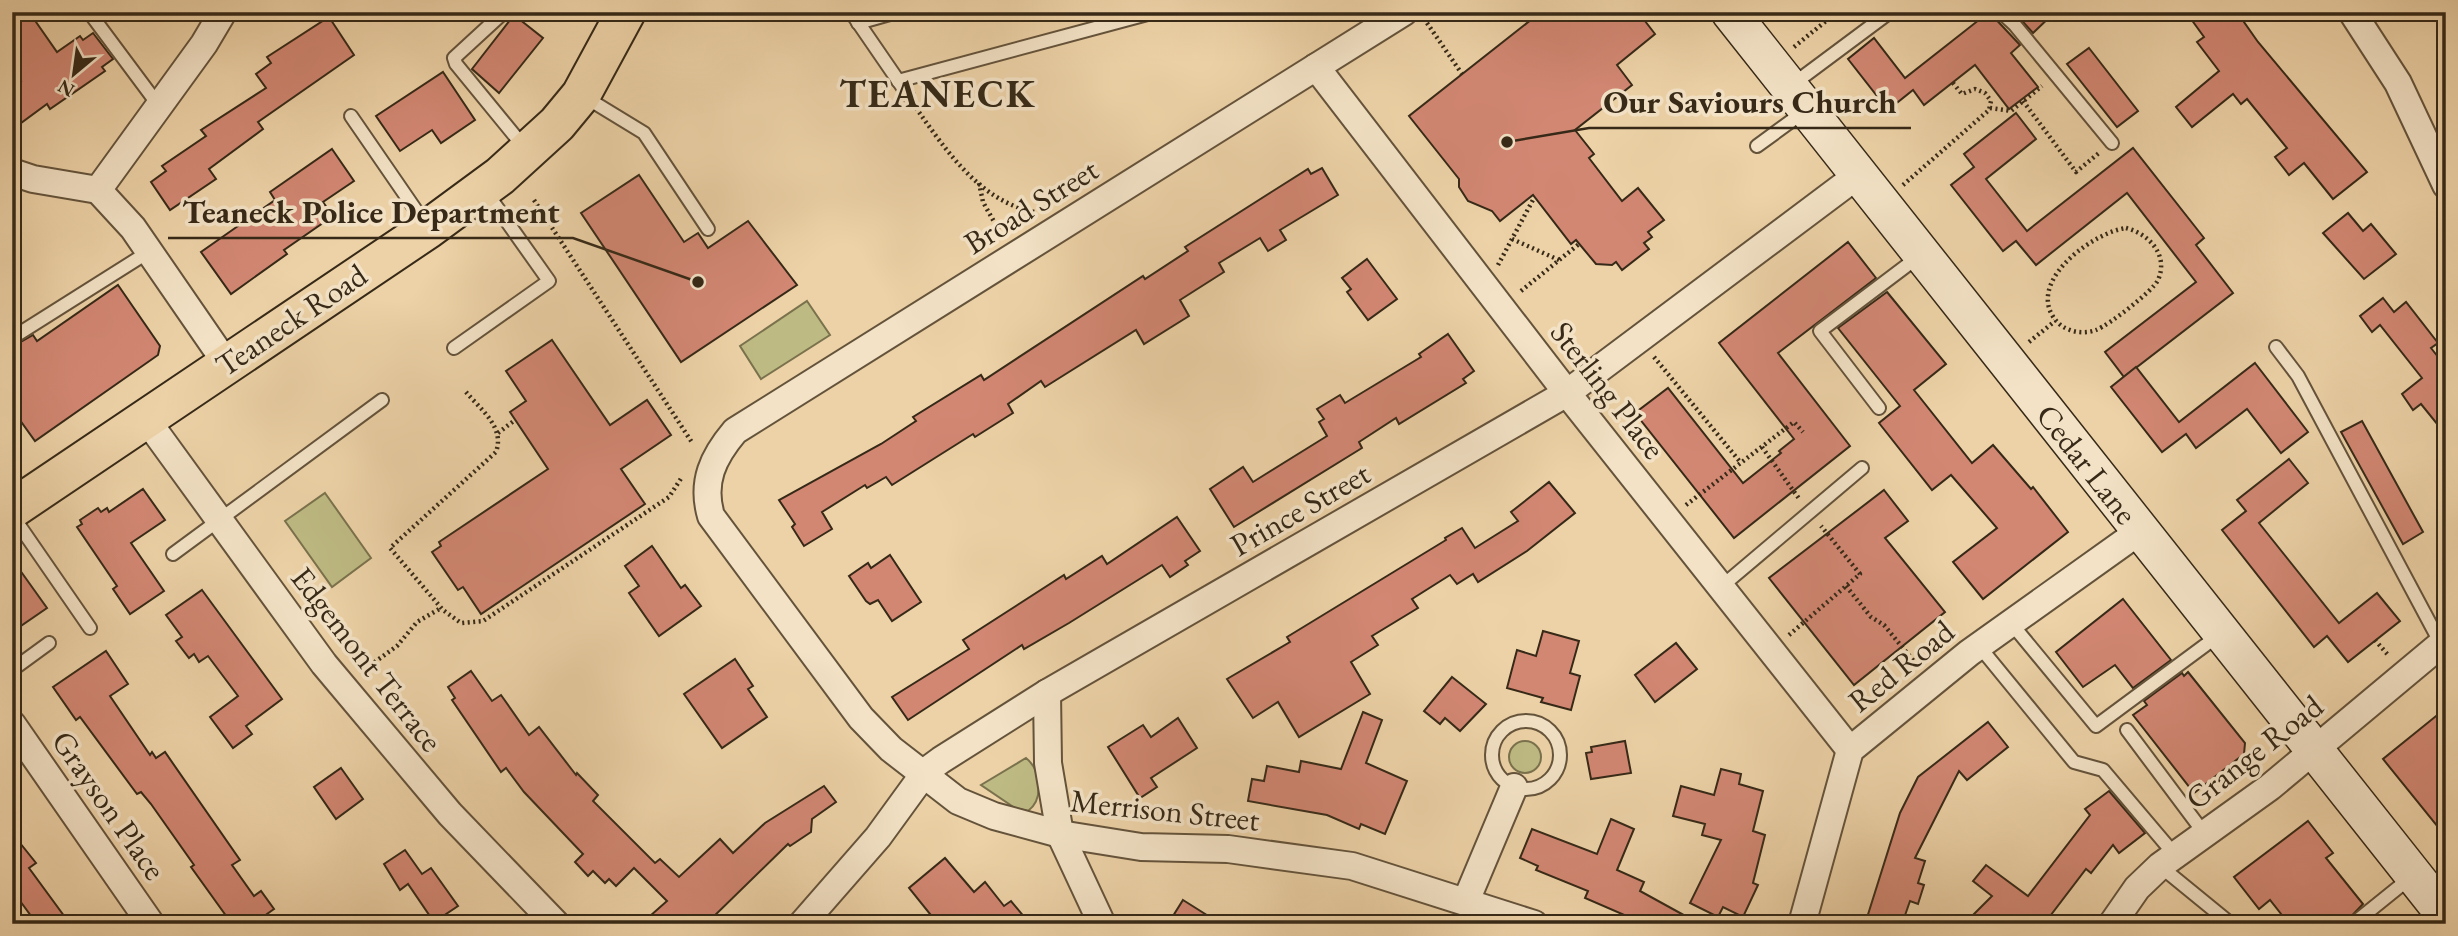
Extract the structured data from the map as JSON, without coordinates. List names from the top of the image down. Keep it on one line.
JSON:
{"streets":{"main road":["Teaneck Road","Cedar Lane"],"street":["Broad Street","Sterling Place","Prince Street","Edgemont Terrace","Red Road","Grange Road","Grayson Place","Merrison Street"]},"crossings":[["Broad Street","Sterling Place"],["Broad Street","Merrison Street"],["Teaneck Road","Edgemont Terrace"],["Sterling Place","Prince Street"],["Sterling Place","Red Road"],["Cedar Lane","Prince Street"],["Cedar Lane","Red Road"],["Cedar Lane","Grange Road"],["Prince Street","Merrison Street"]],"districts":["TEANECK"],"places":["Our Saviours Church","Teaneck Police Department"],"north":"bottom left"}
